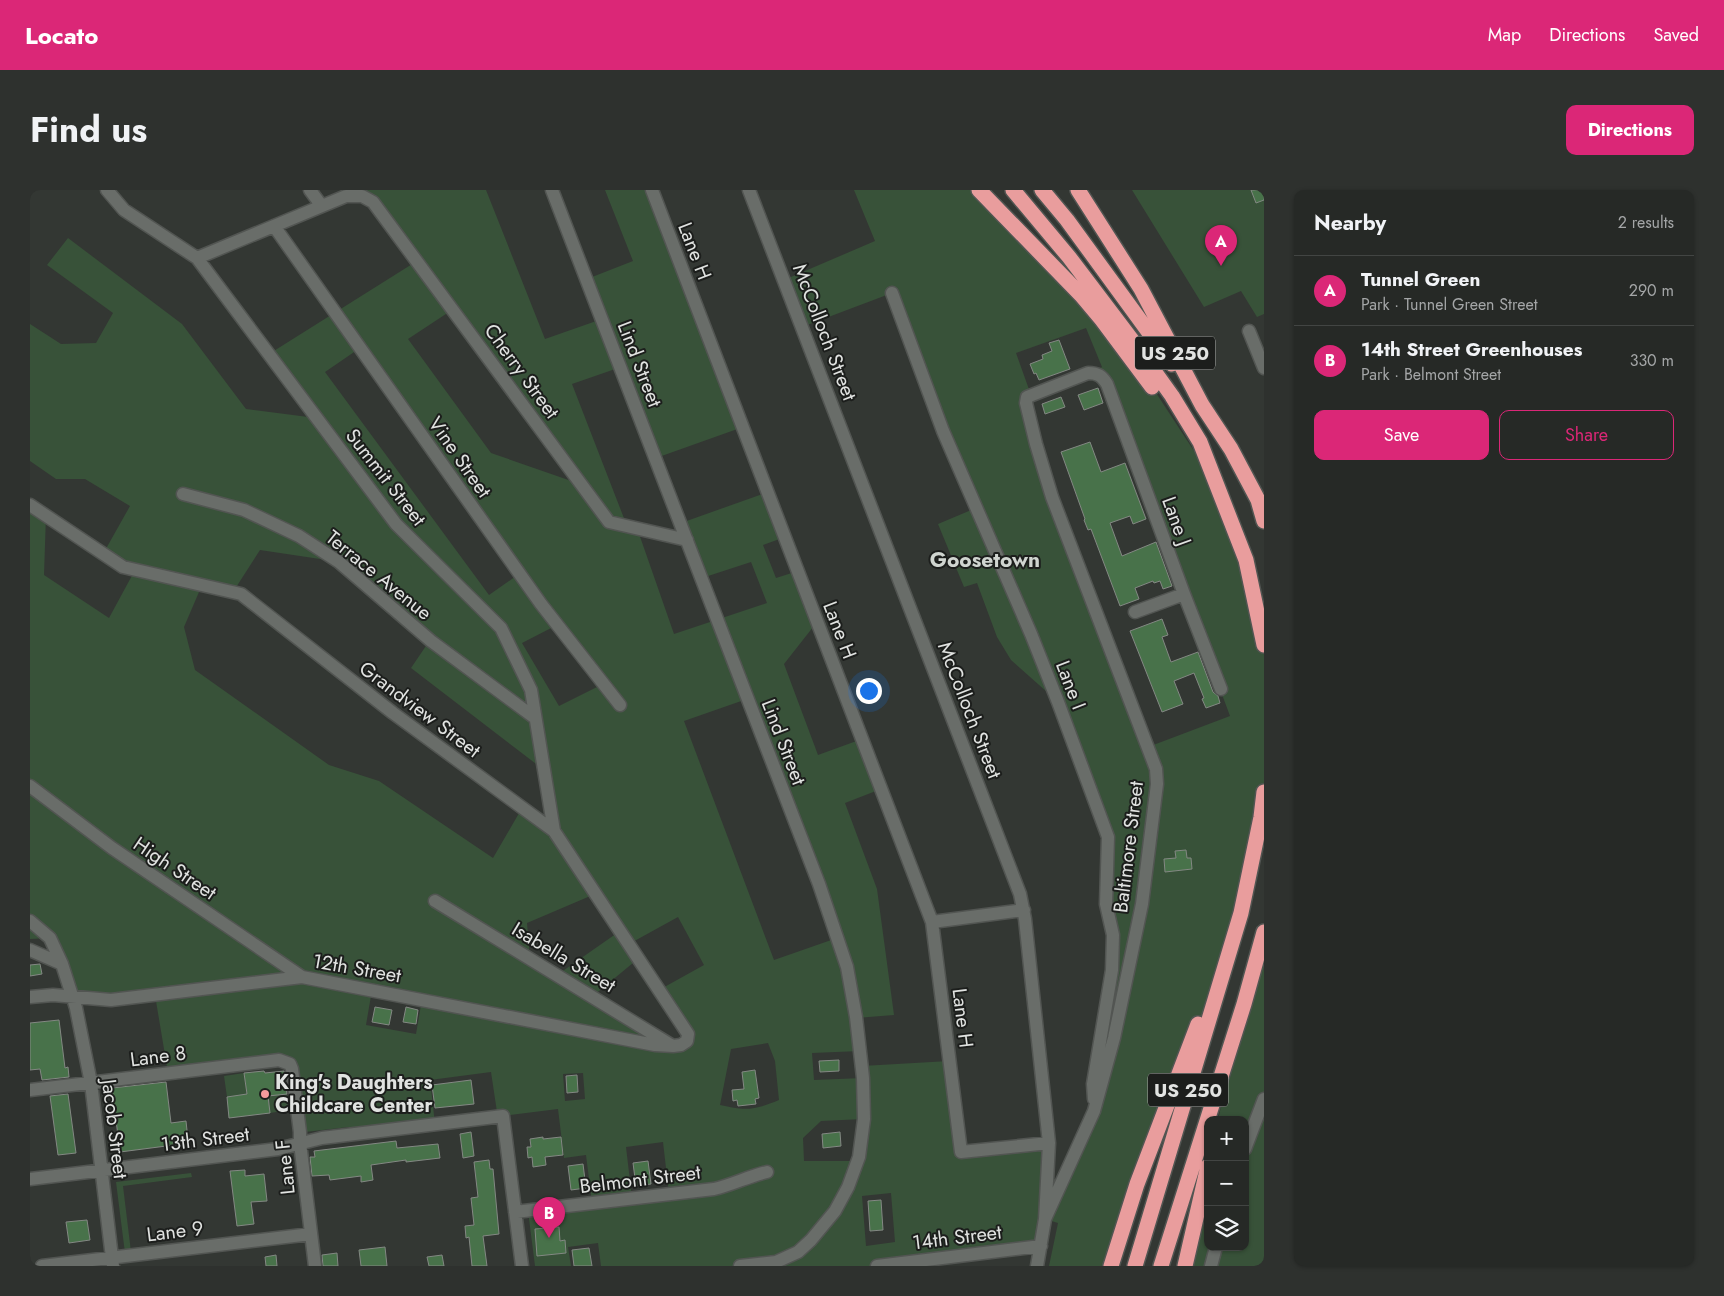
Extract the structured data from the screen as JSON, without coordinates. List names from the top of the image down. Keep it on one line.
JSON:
{"streets":{"highway":["US 250"],"street":["Lane H","McColloch Street","Lind Street","Cherry Street","Vine Street","Summit Street","Lane J","Terrace Avenue","Lane I","Grandview Street","Baltimore Street","High Street","Isabella Street","12th Street","Lane 8","Jacob Street","13th Street","Lane F","Belmont Street","Lane 9","14th Street"]},"crossings":[["Lane H","McColloch Street"],["McColloch Street","Baltimore Street"],["McColloch Street","14th Street"],["Lind Street","Cherry Street"],["Summit Street","Terrace Avenue"],["Summit Street","Grandview Street"],["Lane J","Baltimore Street"],["Lane I","Baltimore Street"],["Grandview Street","Isabella Street"],["Grandview Street","12th Street"],["High Street","12th Street"],["Isabella Street","12th Street"],["12th Street","Jacob Street"],["Lane 8","Jacob Street"],["Lane 8","Lane F"],["Jacob Street","13th Street"],["Jacob Street","Lane 9"],["13th Street","Lane F"],["13th Street","Belmont Street"],["Lane F","Lane 9"]],"districts":["Goosetown"],"places":["King's Daughters Childcare Center"],"page":{"header":"Locato","nav":["Map","Directions","Saved"],"title":"Find us","buttons":["Directions",["Save","Share"]],"heading":["Nearby","2 results"],"pins":["A","B"],"list":[{"mark":"A","name":"Tunnel Green","note":"Park · Tunnel Green Street","value":"290 m"},{"mark":"B","name":"14th Street Greenhouses","note":"Park · Belmont Street","value":"330 m"}],"map_buttons":["+","−"]}}
